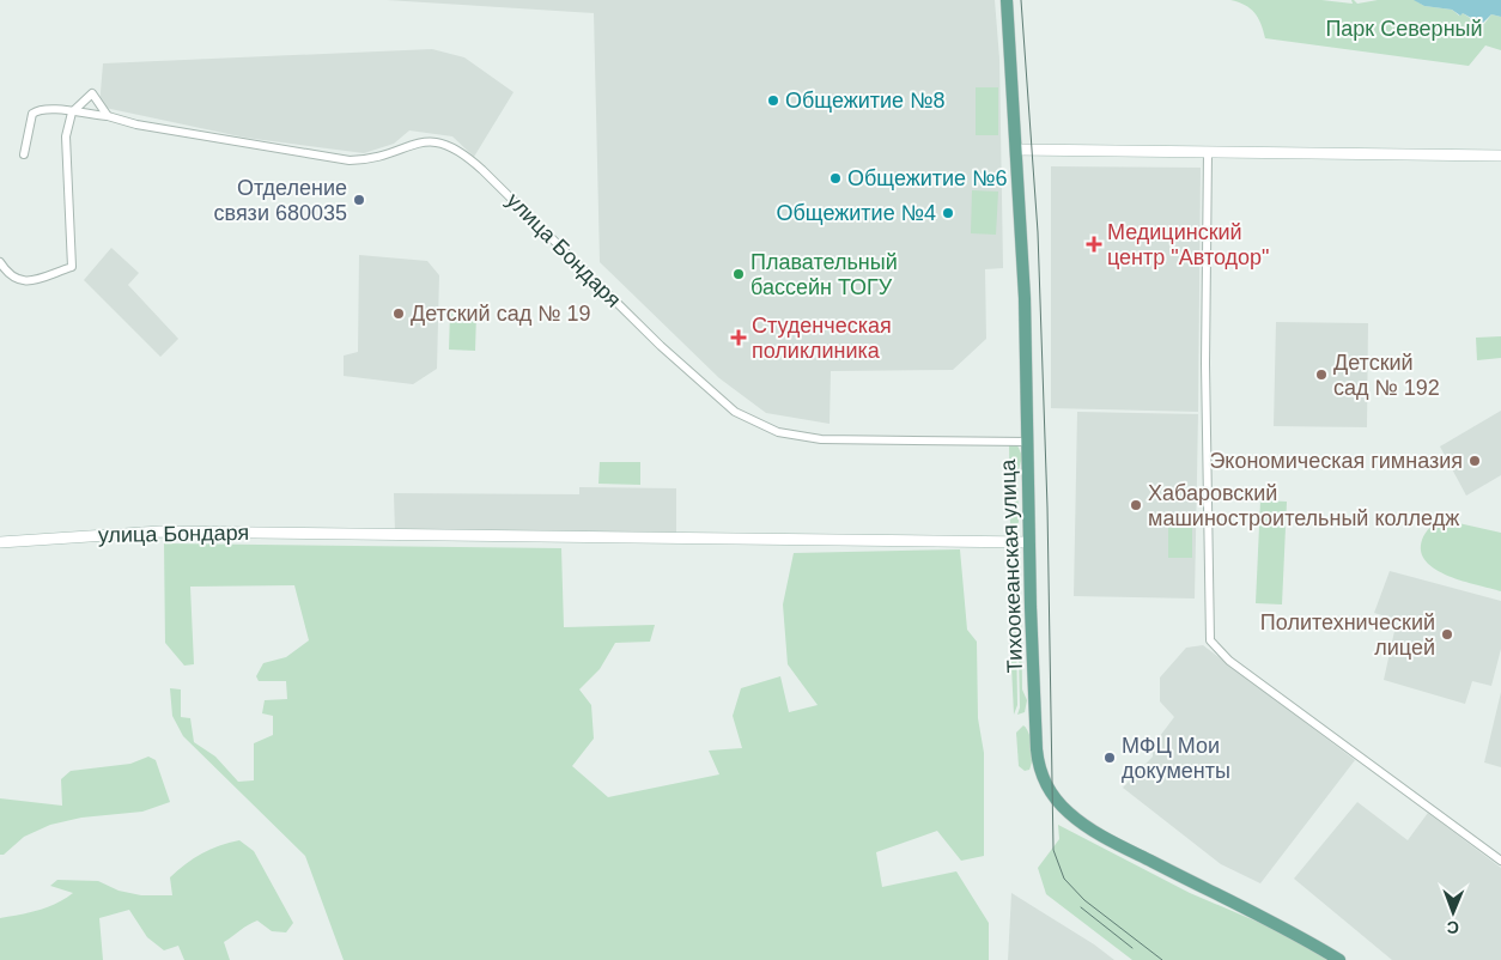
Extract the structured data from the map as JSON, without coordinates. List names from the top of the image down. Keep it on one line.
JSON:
{"streets":{"main road":["улица Бондаря","Тихоокеанская улица"]},"crossings":[["улица Бондаря","Тихоокеанская улица"]],"parks":["Парк Северный"],"places":{"other":["Общежитие №8","Общежитие №6","Отделение связи 680035","Общежитие №4","Плавательный бассейн ТОГУ","Детский сад № 19","Детский сад № 192","Экономическая гимназия","Хабаровский машиностроительный колледж","Политехнический лицей","МФЦ Мои документы"],"health":["Медицинский центр \"Автодор\"","Студенческая поликлиника"]},"north":"bottom"}
